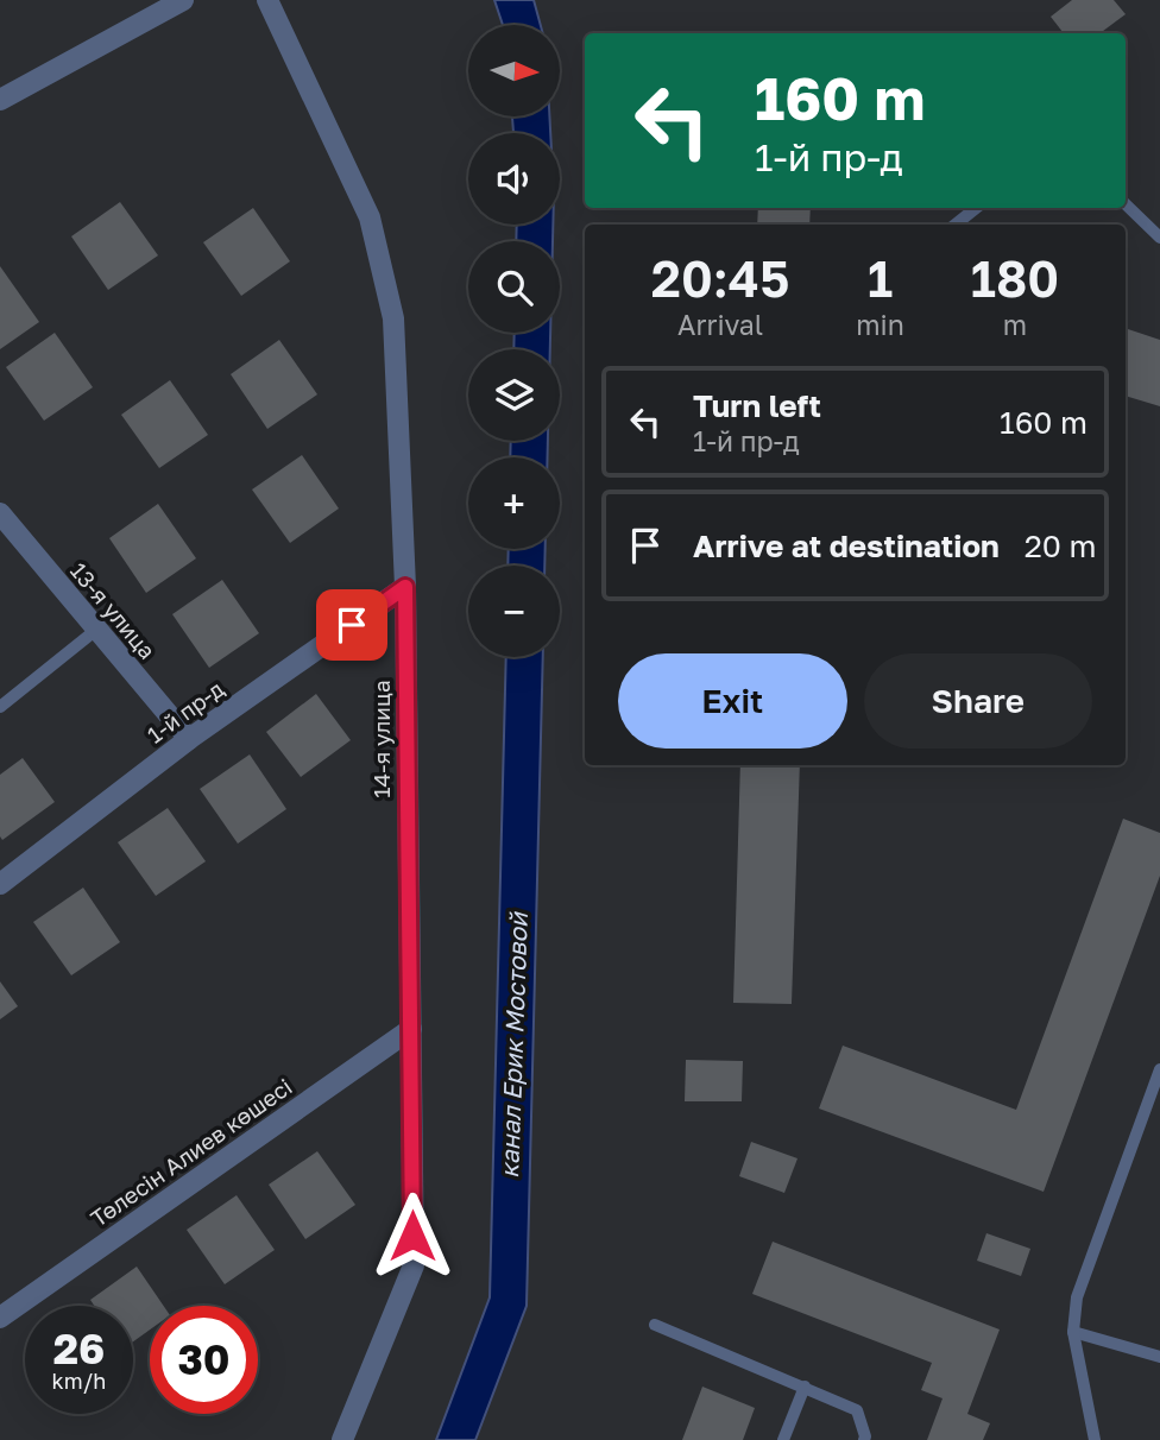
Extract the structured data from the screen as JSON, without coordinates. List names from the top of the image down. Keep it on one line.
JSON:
{"streets":{"street":["13-я улица","1-й пр-д","14-я улица","Төлесін Алиев көшесі"]},"crossings":[["13-я улица","1-й пр-д"],["1-й пр-д","14-я улица"],["14-я улица","Төлесін Алиев көшесі"]],"water":["канал Ерик Мостовой"],"north":"right","page":{"map_buttons":["+","−"],"turn":["160 m","1-й пр-д"],"eta":["20:45","Arrival","1","min","180","m"],"list":[{"name":"Turn left","note":"1-й пр-д","value":"160 m"},{"name":"Arrive at destination","value":"20 m"}],"buttons":["Exit","Share"],"speed":"26 km/h","limit":"30"}}
